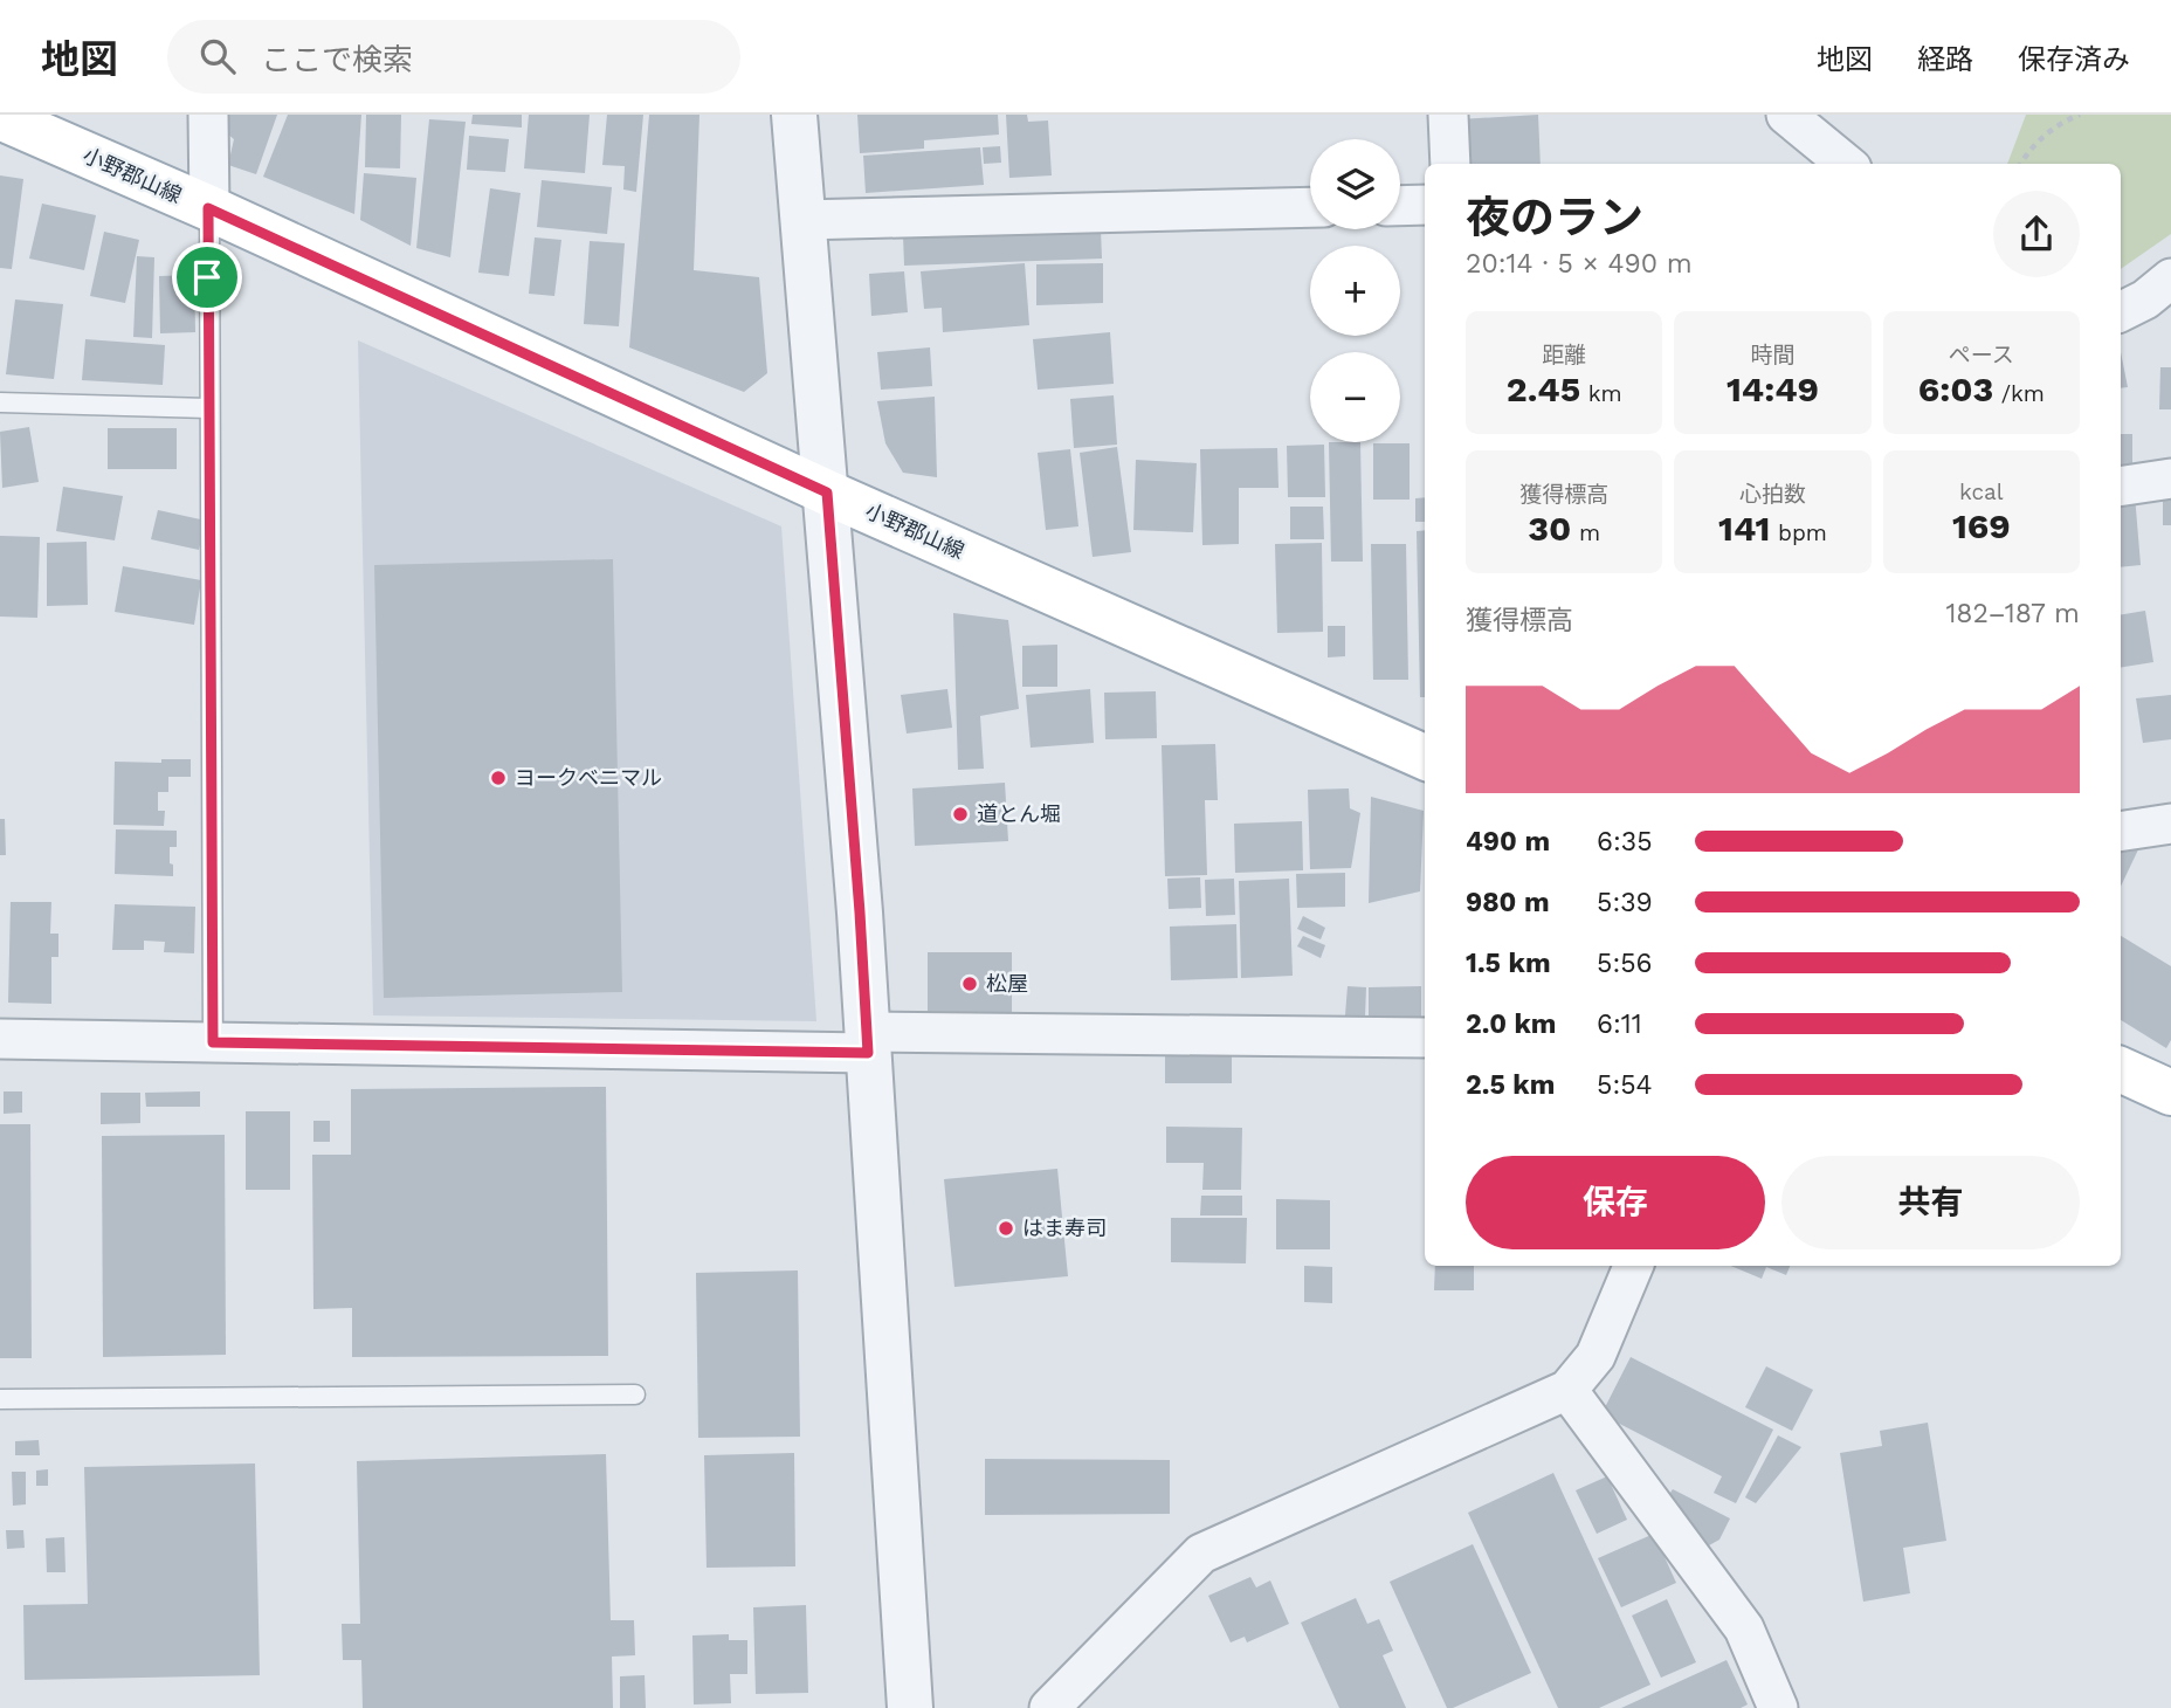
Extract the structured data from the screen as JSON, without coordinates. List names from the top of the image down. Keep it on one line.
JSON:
{"streets":{"main road":["小野郡山線"]},"places":["ヨークベニマル","道とん堀","松屋","はま寿司"],"page":{"header":"地図","search":"ここで検索","nav":["地図","経路","保存済み"],"map_buttons":["+","−"],"heading":["夜のラン","20:14 · 5 × 490 m"],"stats":[["距離","2.45 km"],["時間","14:49"],["ペース","6:03 /km"],["獲得標高","30 m"],["心拍数","141 bpm"],["kcal","169"]],"chart":["獲得標高","182–187 m"],"list":[{"name":"490 m","note":"6:35"},{"name":"980 m","note":"5:39"},{"name":"1.5 km","note":"5:56"},{"name":"2.0 km","note":"6:11"},{"name":"2.5 km","note":"5:54"}],"buttons":["保存","共有"]}}
